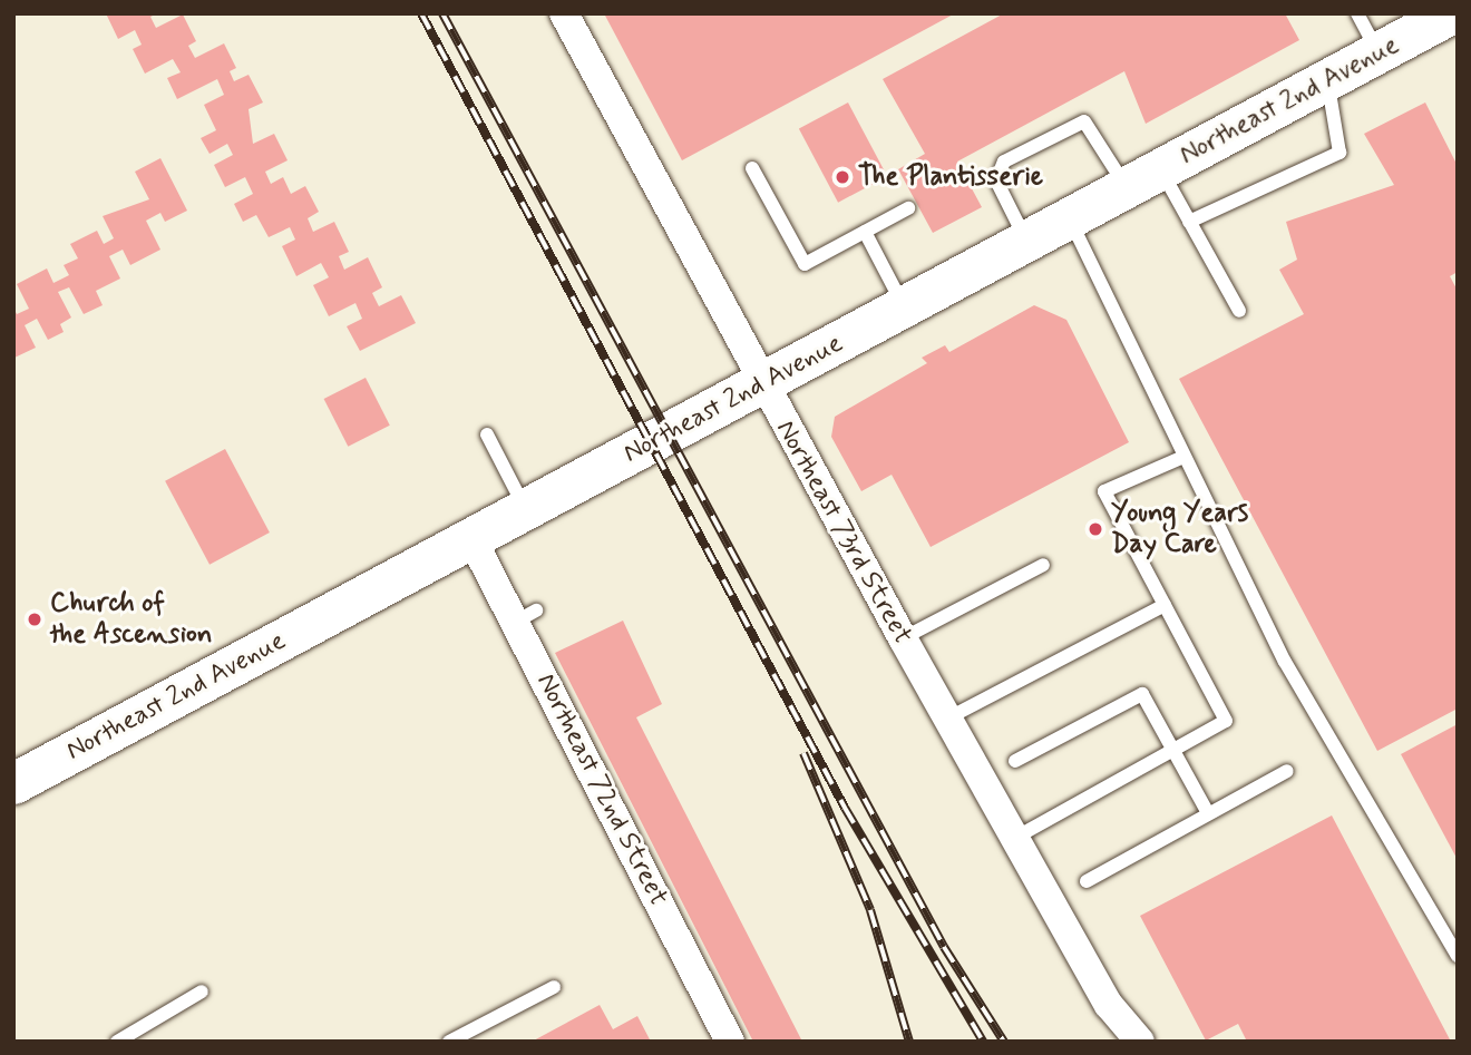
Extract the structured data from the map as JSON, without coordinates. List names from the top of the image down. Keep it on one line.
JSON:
{"streets":{"main road":["Northeast 2nd Avenue"],"street":["Northeast 73rd Street","Northeast 72nd Street"]},"crossings":[["Northeast 2nd Avenue","Northeast 73rd Street"],["Northeast 2nd Avenue","Northeast 72nd Street"]],"places":["The Plantisserie","Young Years Day Care","Church of the Ascension"]}
